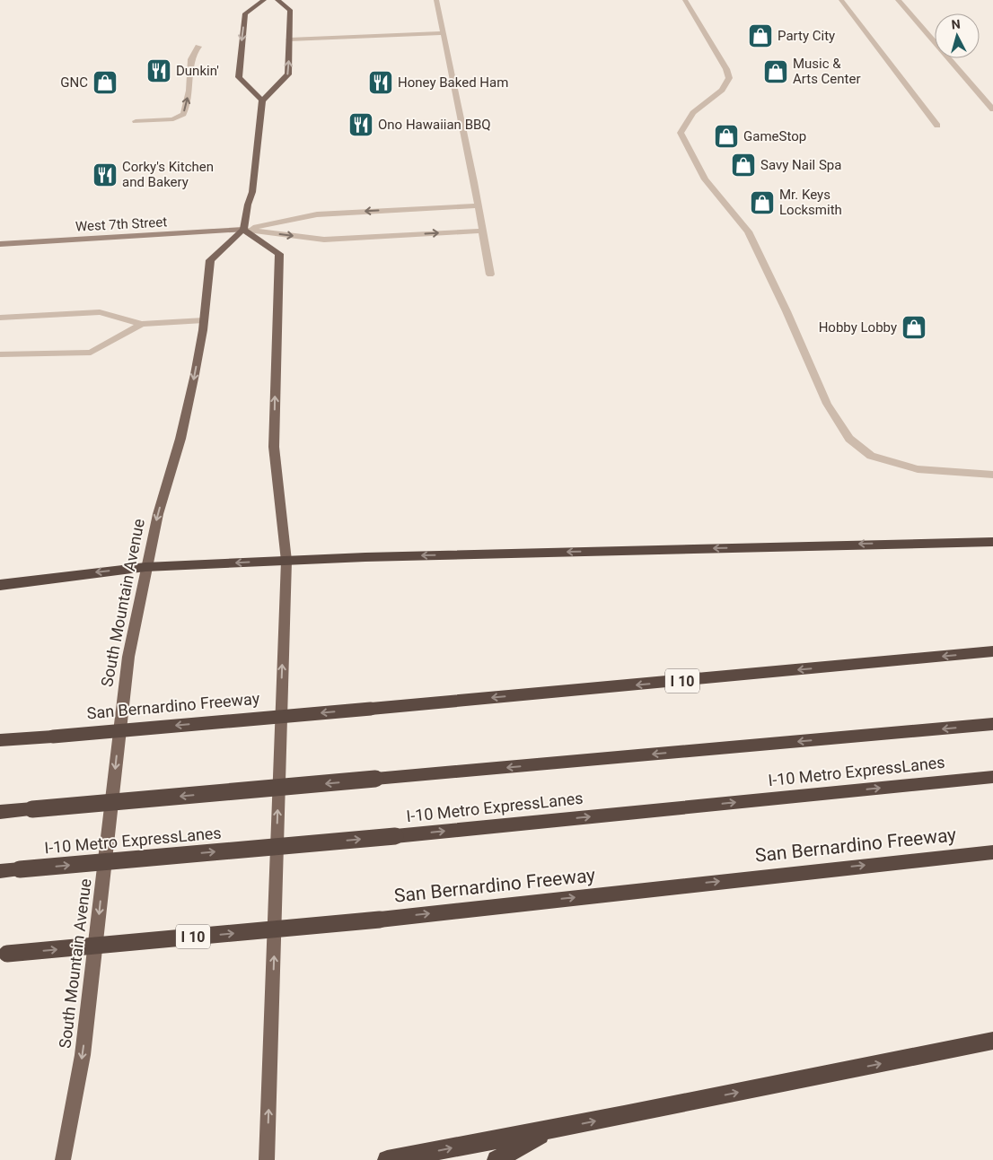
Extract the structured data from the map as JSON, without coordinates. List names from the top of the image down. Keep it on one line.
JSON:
{"streets":{"highway":["I 10","San Bernardino Freeway","I-10 Metro ExpressLanes"],"main road":["West 7th Street","South Mountain Avenue"]},"crossings":[["West 7th Street","South Mountain Avenue"]],"one_way":["South Mountain Avenue"],"places":{"shop":["Party City","Music & Arts Center","GNC","GameStop","Savy Nail Spa","Mr. Keys Locksmith","Hobby Lobby"],"restaurant":["Dunkin'","Honey Baked Ham","Ono Hawaiian BBQ","Corky's Kitchen and Bakery"]},"north":"top"}
